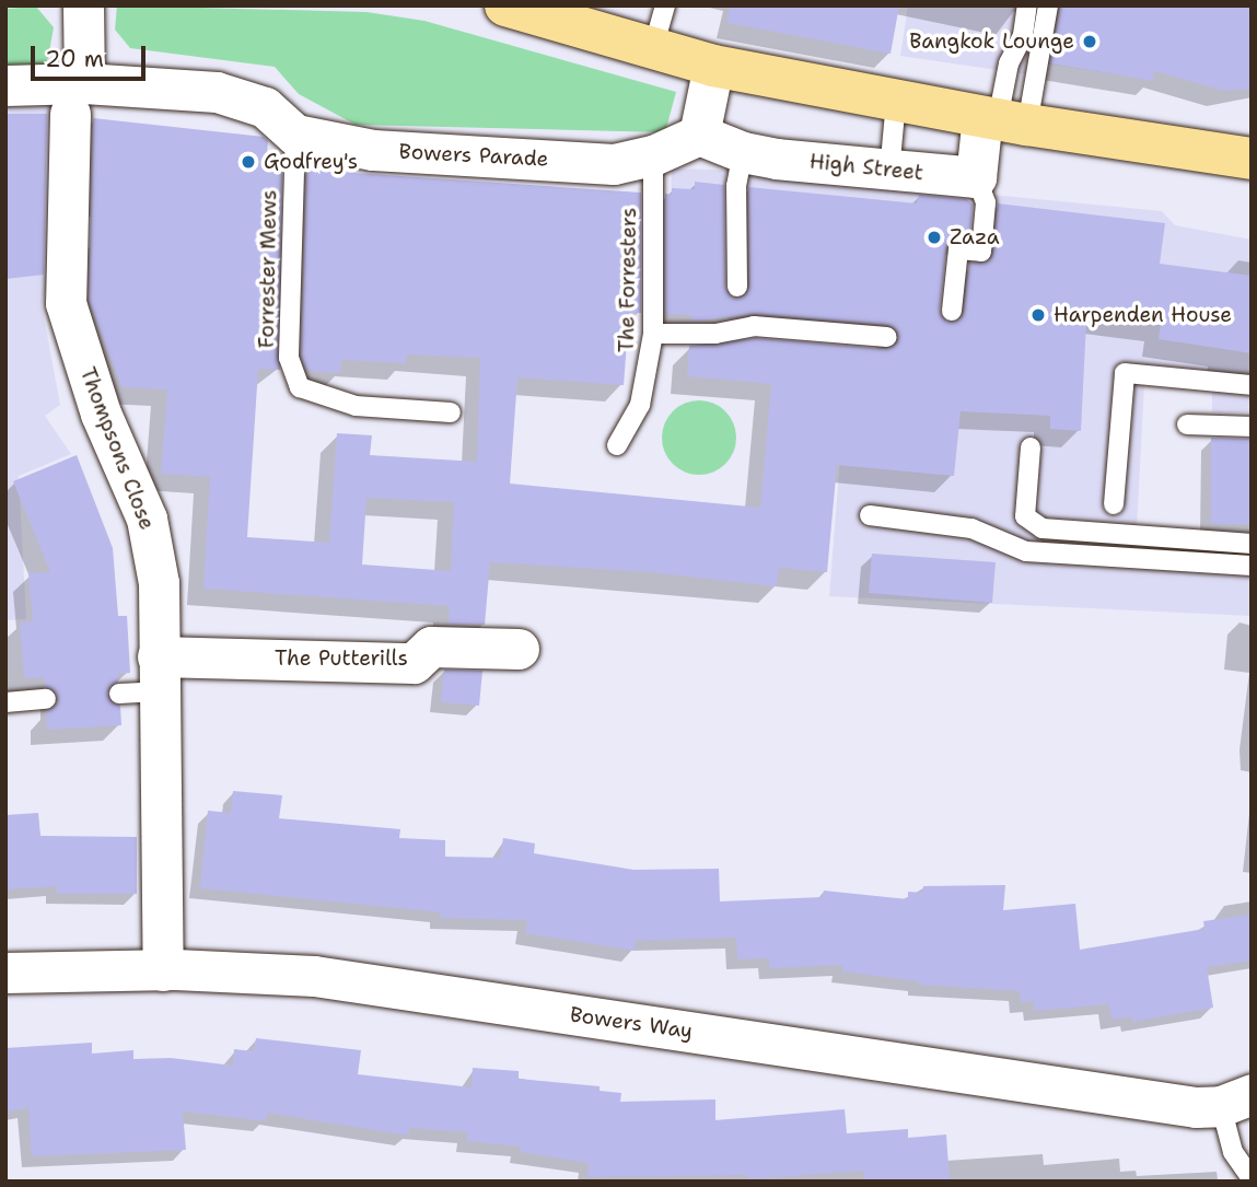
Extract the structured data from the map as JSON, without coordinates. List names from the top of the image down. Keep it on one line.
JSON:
{"streets":{"street":["Bowers Parade","High Street","Thompsons Close","The Putterills","Bowers Way"],"lane":["Forrester Mews","The Forresters"]},"crossings":[["Bowers Parade","Forrester Mews"],["Bowers Parade","The Forresters"],["Thompsons Close","The Putterills"],["Thompsons Close","Bowers Way"]],"places":["Bangkok Lounge","Godfrey's","Zaza","Harpenden House"],"scale_bar":"20 m"}
